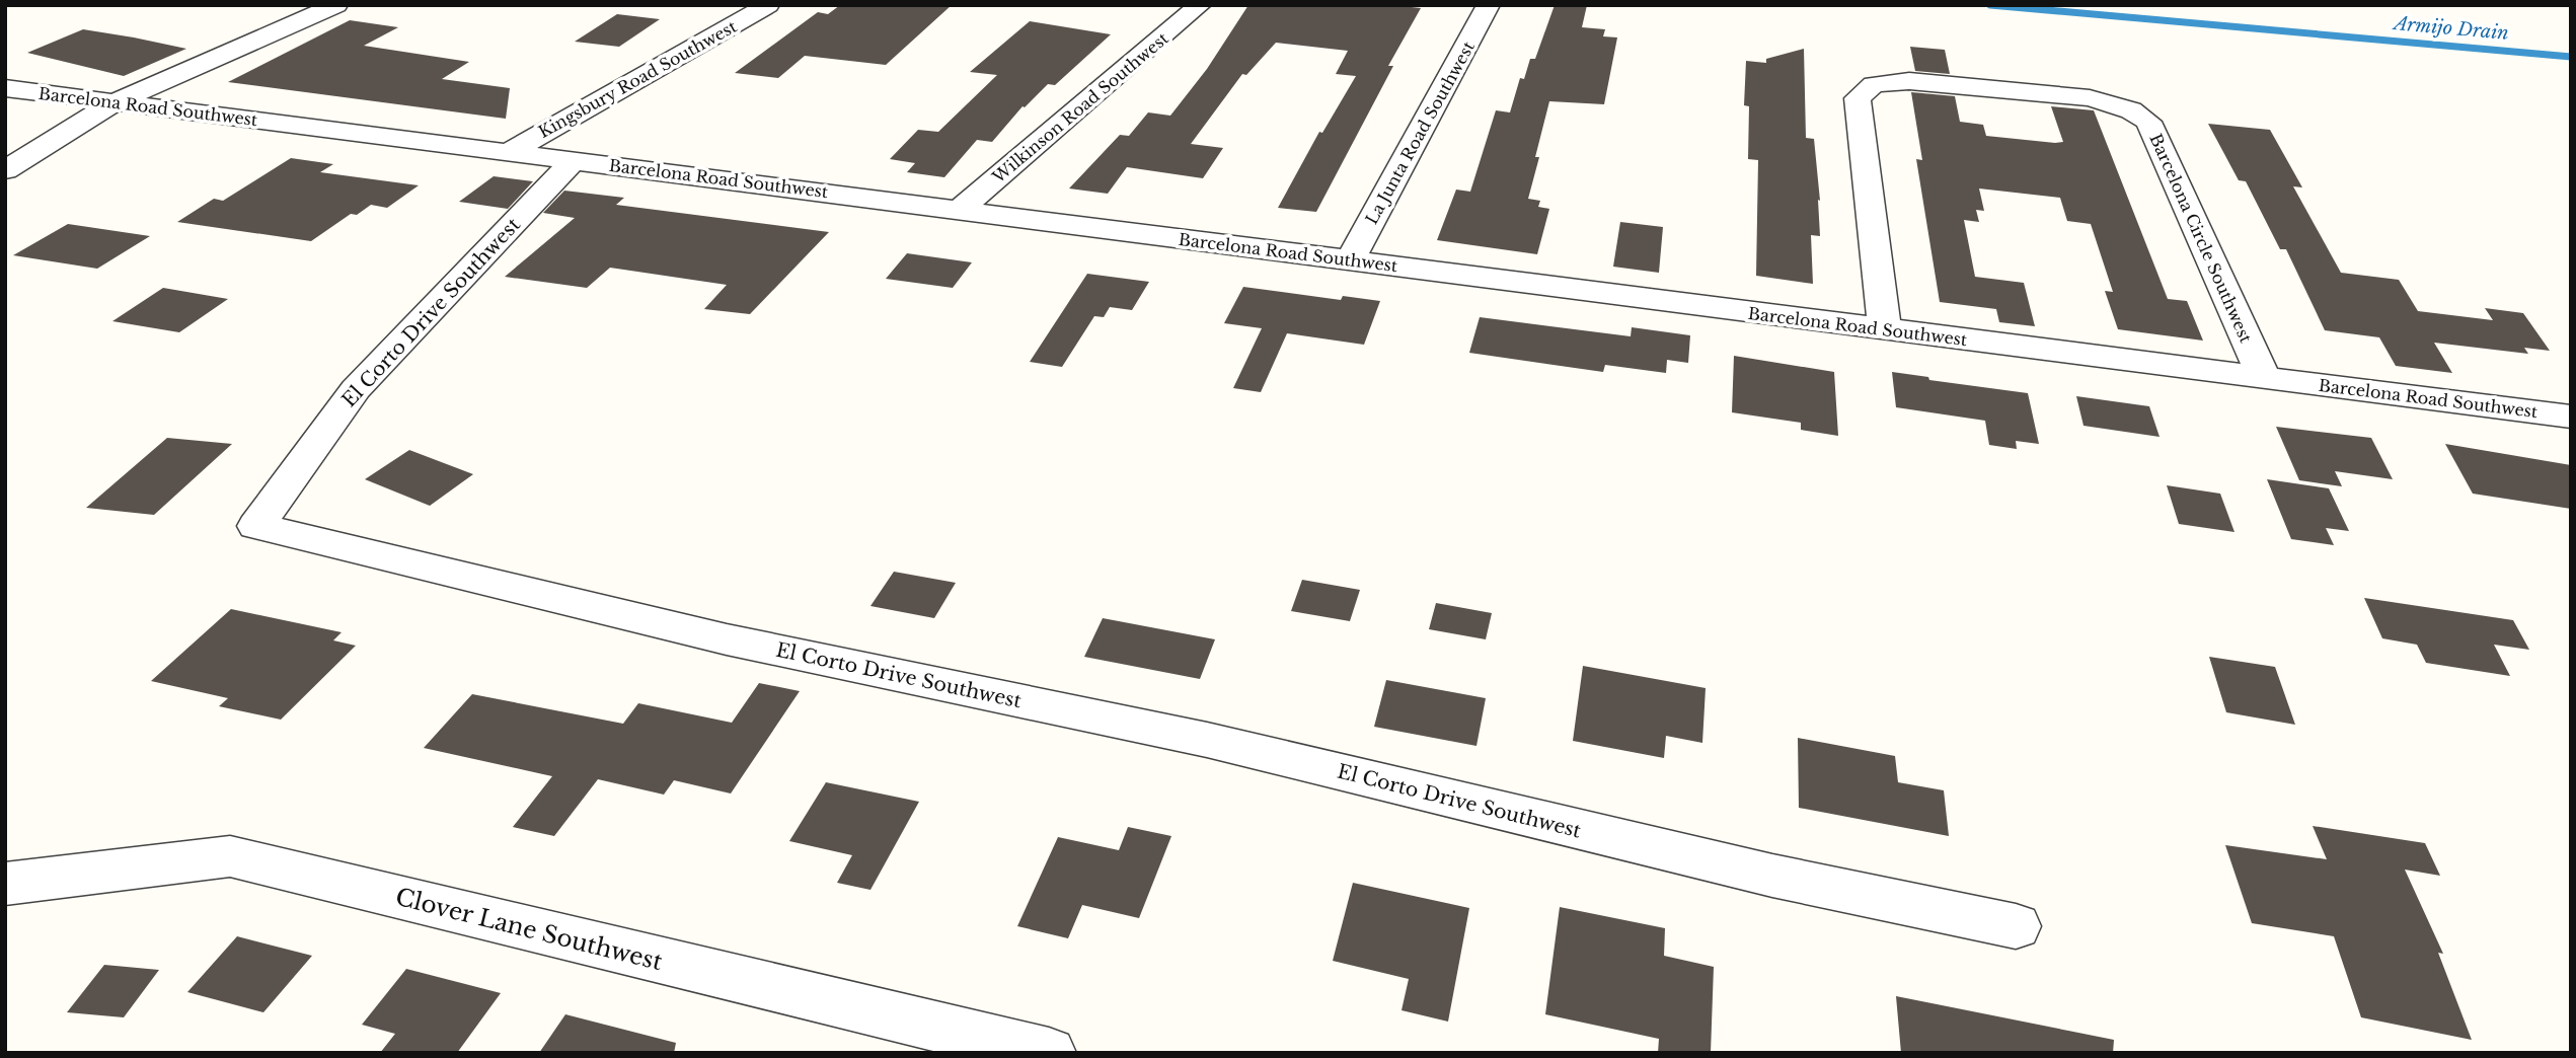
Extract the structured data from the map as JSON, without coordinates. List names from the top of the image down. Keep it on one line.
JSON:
{"streets":{"street":["Kingsbury Road Southwest","Barcelona Road Southwest","Wilkinson Road Southwest","La Junta Road Southwest","Barcelona Circle Southwest","El Corto Drive Southwest","Clover Lane Southwest"]},"crossings":[["Kingsbury Road Southwest","Barcelona Road Southwest"],["Barcelona Road Southwest","Wilkinson Road Southwest"],["Barcelona Road Southwest","La Junta Road Southwest"],["Barcelona Road Southwest","Barcelona Circle Southwest"],["Barcelona Road Southwest","El Corto Drive Southwest"]],"water":["Armijo Drain"]}
